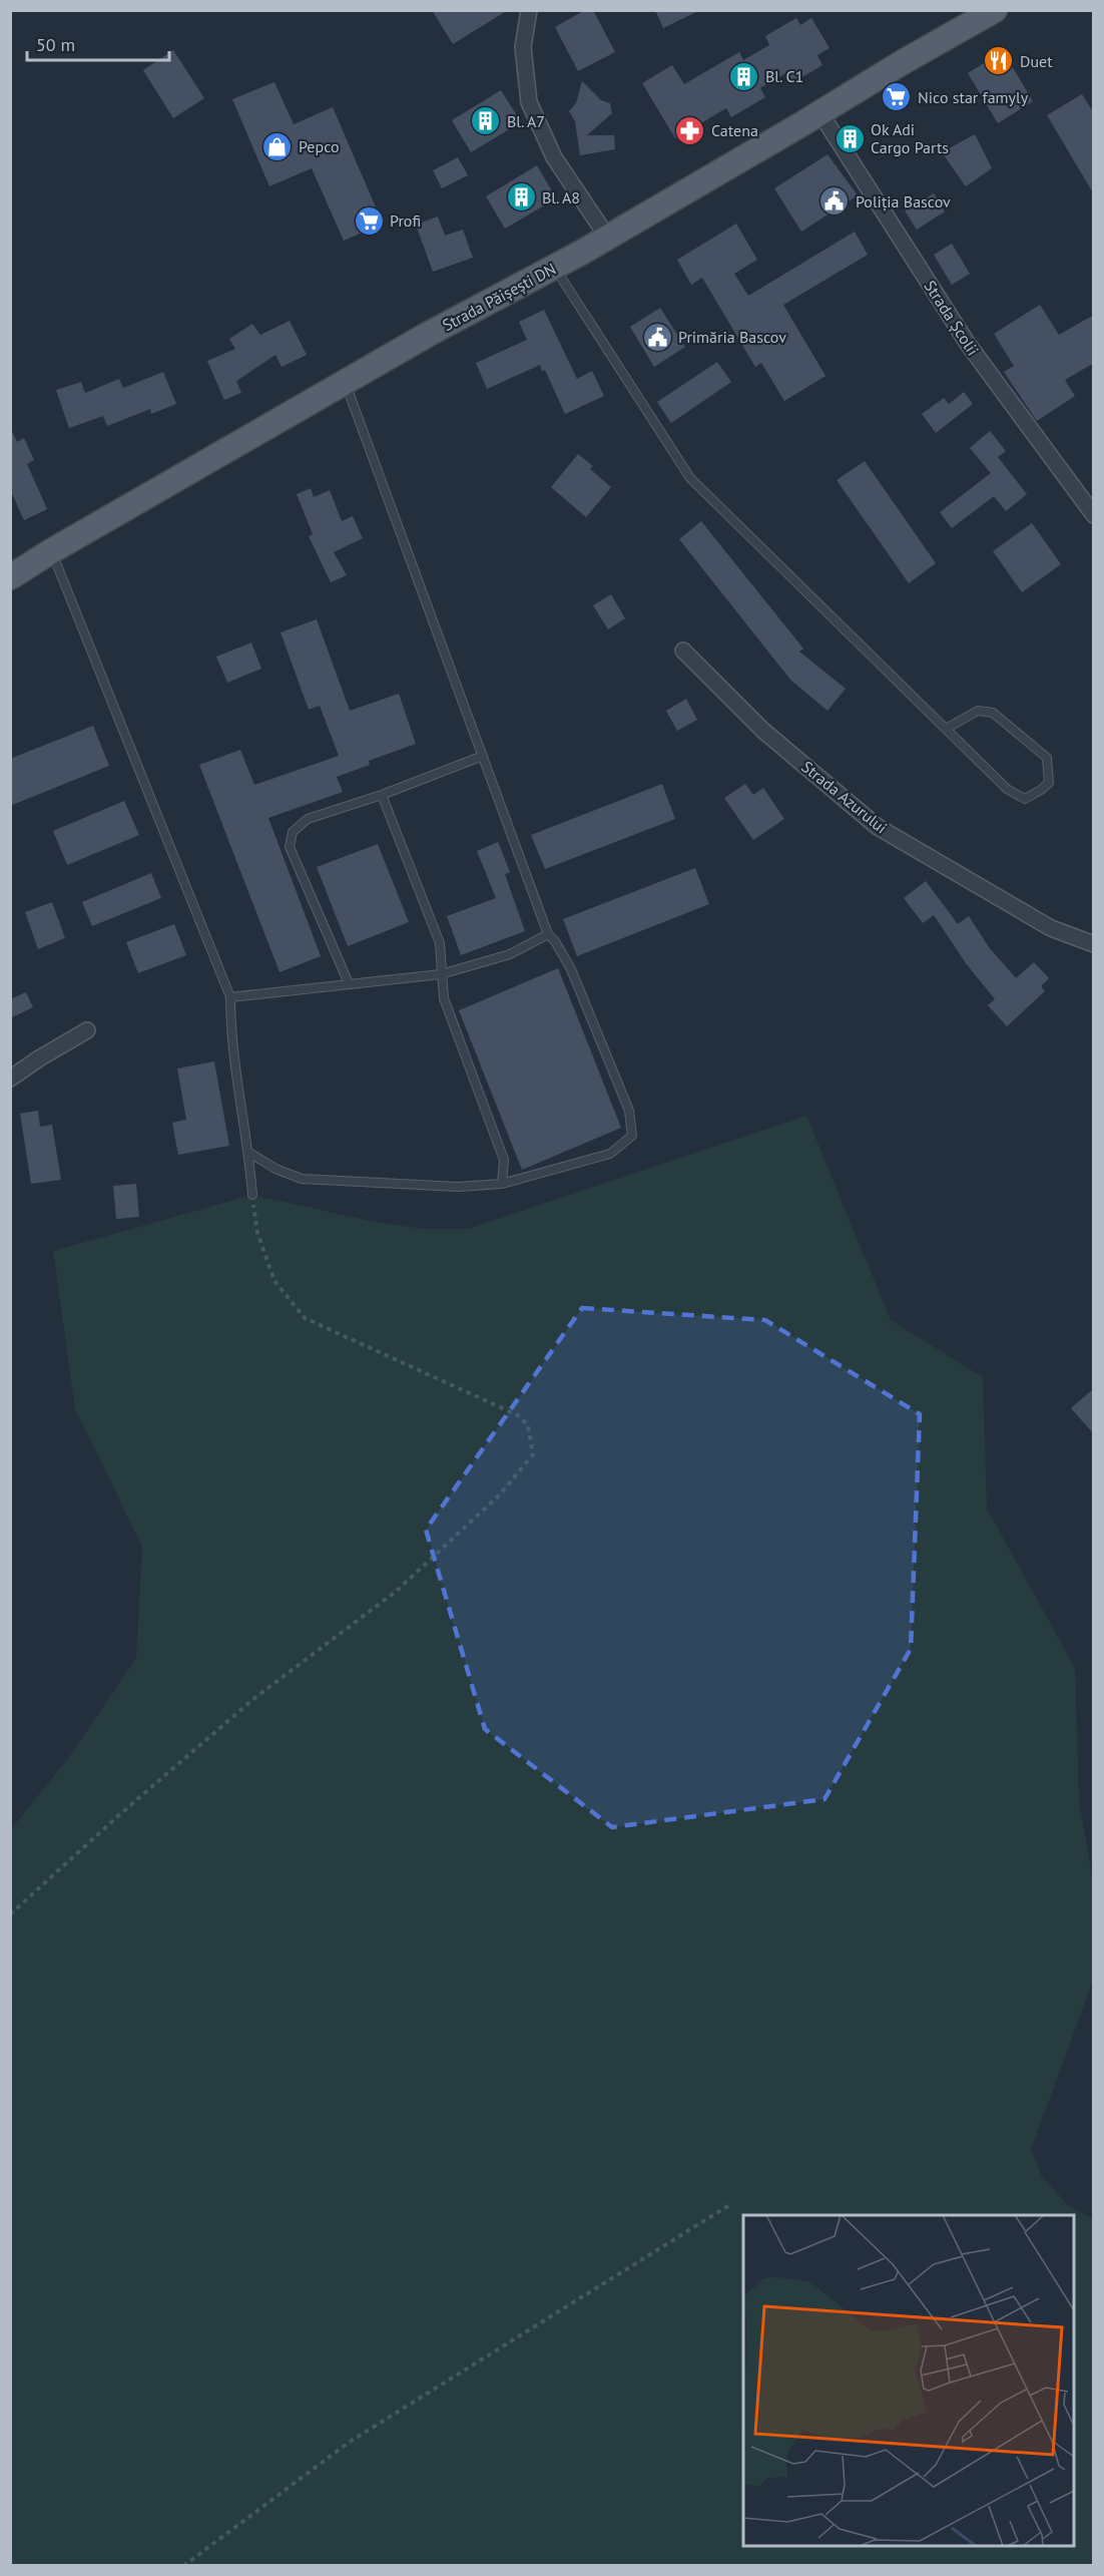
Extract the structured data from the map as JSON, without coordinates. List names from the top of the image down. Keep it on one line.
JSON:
{"streets":{"main road":["Strada Păișești DN"],"street":["Strada Școlii","Strada Azurului"]},"crossings":[["Strada Păișești DN","Strada Școlii"]],"places":{"restaurant":["Duet"],"building":["Bl. C1","Bl. A7","Ok Adi Cargo Parts","Bl. A8"],"supermarket":["Nico star famyly","Profi"],"pharmacy":["Catena"],"shop":["Pepco"],"public building":["Poliția Bascov","Primăria Bascov"]},"scale_bar":"50 m"}
